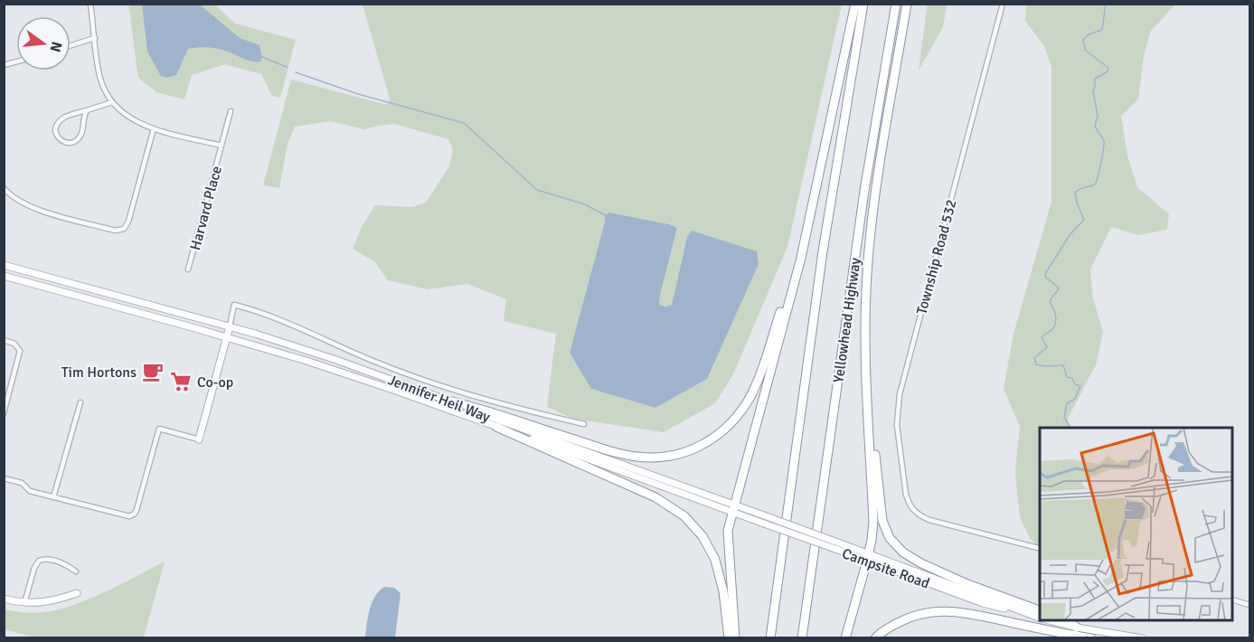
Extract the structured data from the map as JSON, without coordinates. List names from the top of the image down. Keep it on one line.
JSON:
{"streets":{"highway":["Yellowhead Highway"],"main road":["Jennifer Heil Way","Campsite Road"],"street":["Harvard Place","Township Road 532"]},"crossings":[["Jennifer Heil Way","Campsite Road"]],"places":{"cafe":["Tim Hortons"],"supermarket":["Co-op"]},"north":"right"}
